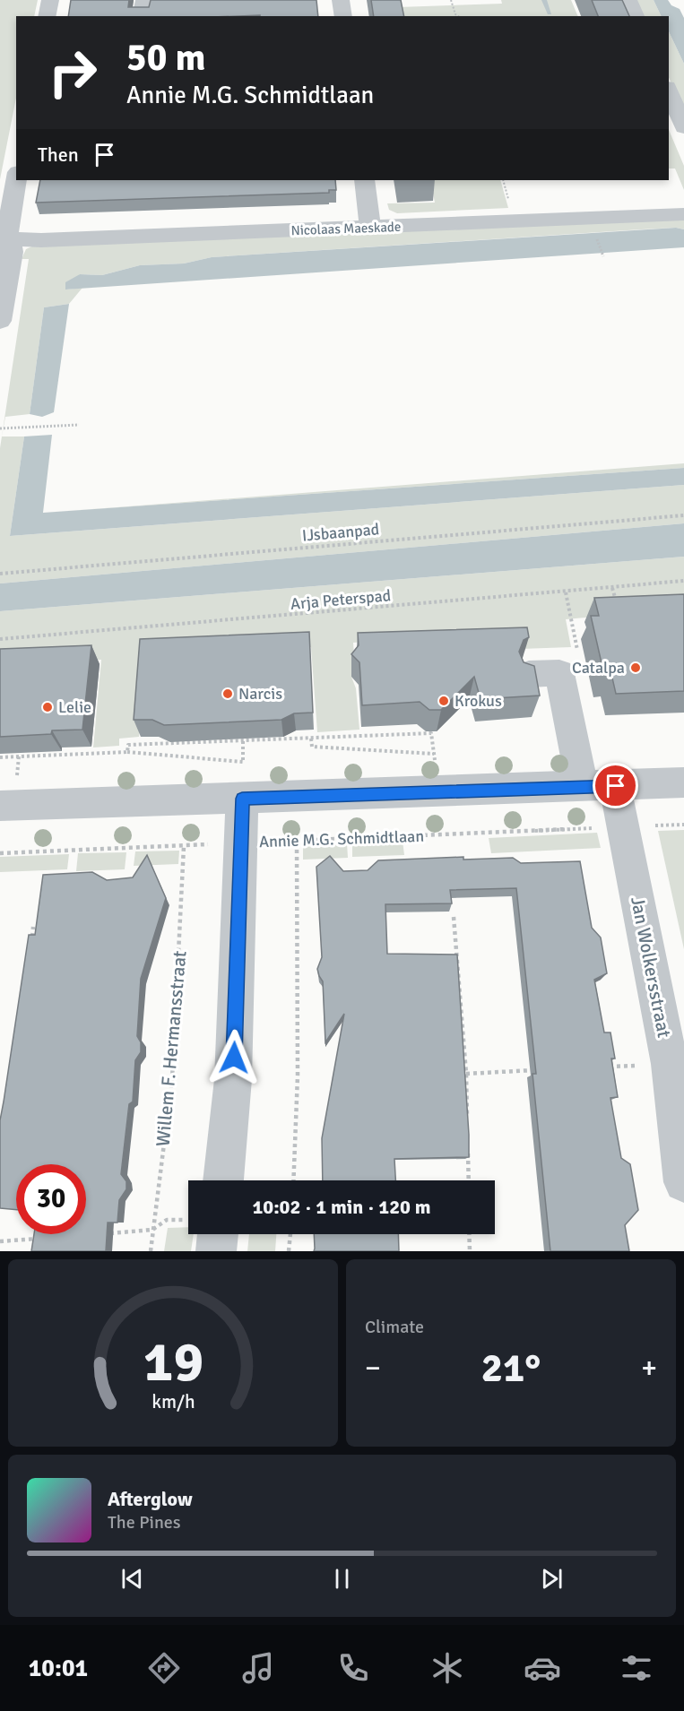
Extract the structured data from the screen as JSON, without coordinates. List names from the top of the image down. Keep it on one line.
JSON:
{"streets":{"street":["Nicolaas Maeskade","Jan Wolkersstraat"],"path":["IJsbaanpad","Arja Peterspad","Annie M.G. Schmidtlaan","Willem F. Hermansstraat"]},"crossings":[["Annie M.G. Schmidtlaan","Jan Wolkersstraat"],["Annie M.G. Schmidtlaan","Willem F. Hermansstraat"]],"places":["Catalpa","Narcis","Krokus","Lelie"],"page":{"turn":["50 m","Annie M.G. Schmidtlaan"],"then":"Then","limit":"30","trip":"10:02 · 1 min · 120 m","tile":"Climate","heat":["−","21°","+"],"song":["Afterglow","The Pines"],"tabs":"10:01","gauge":["19","km/h"]}}
